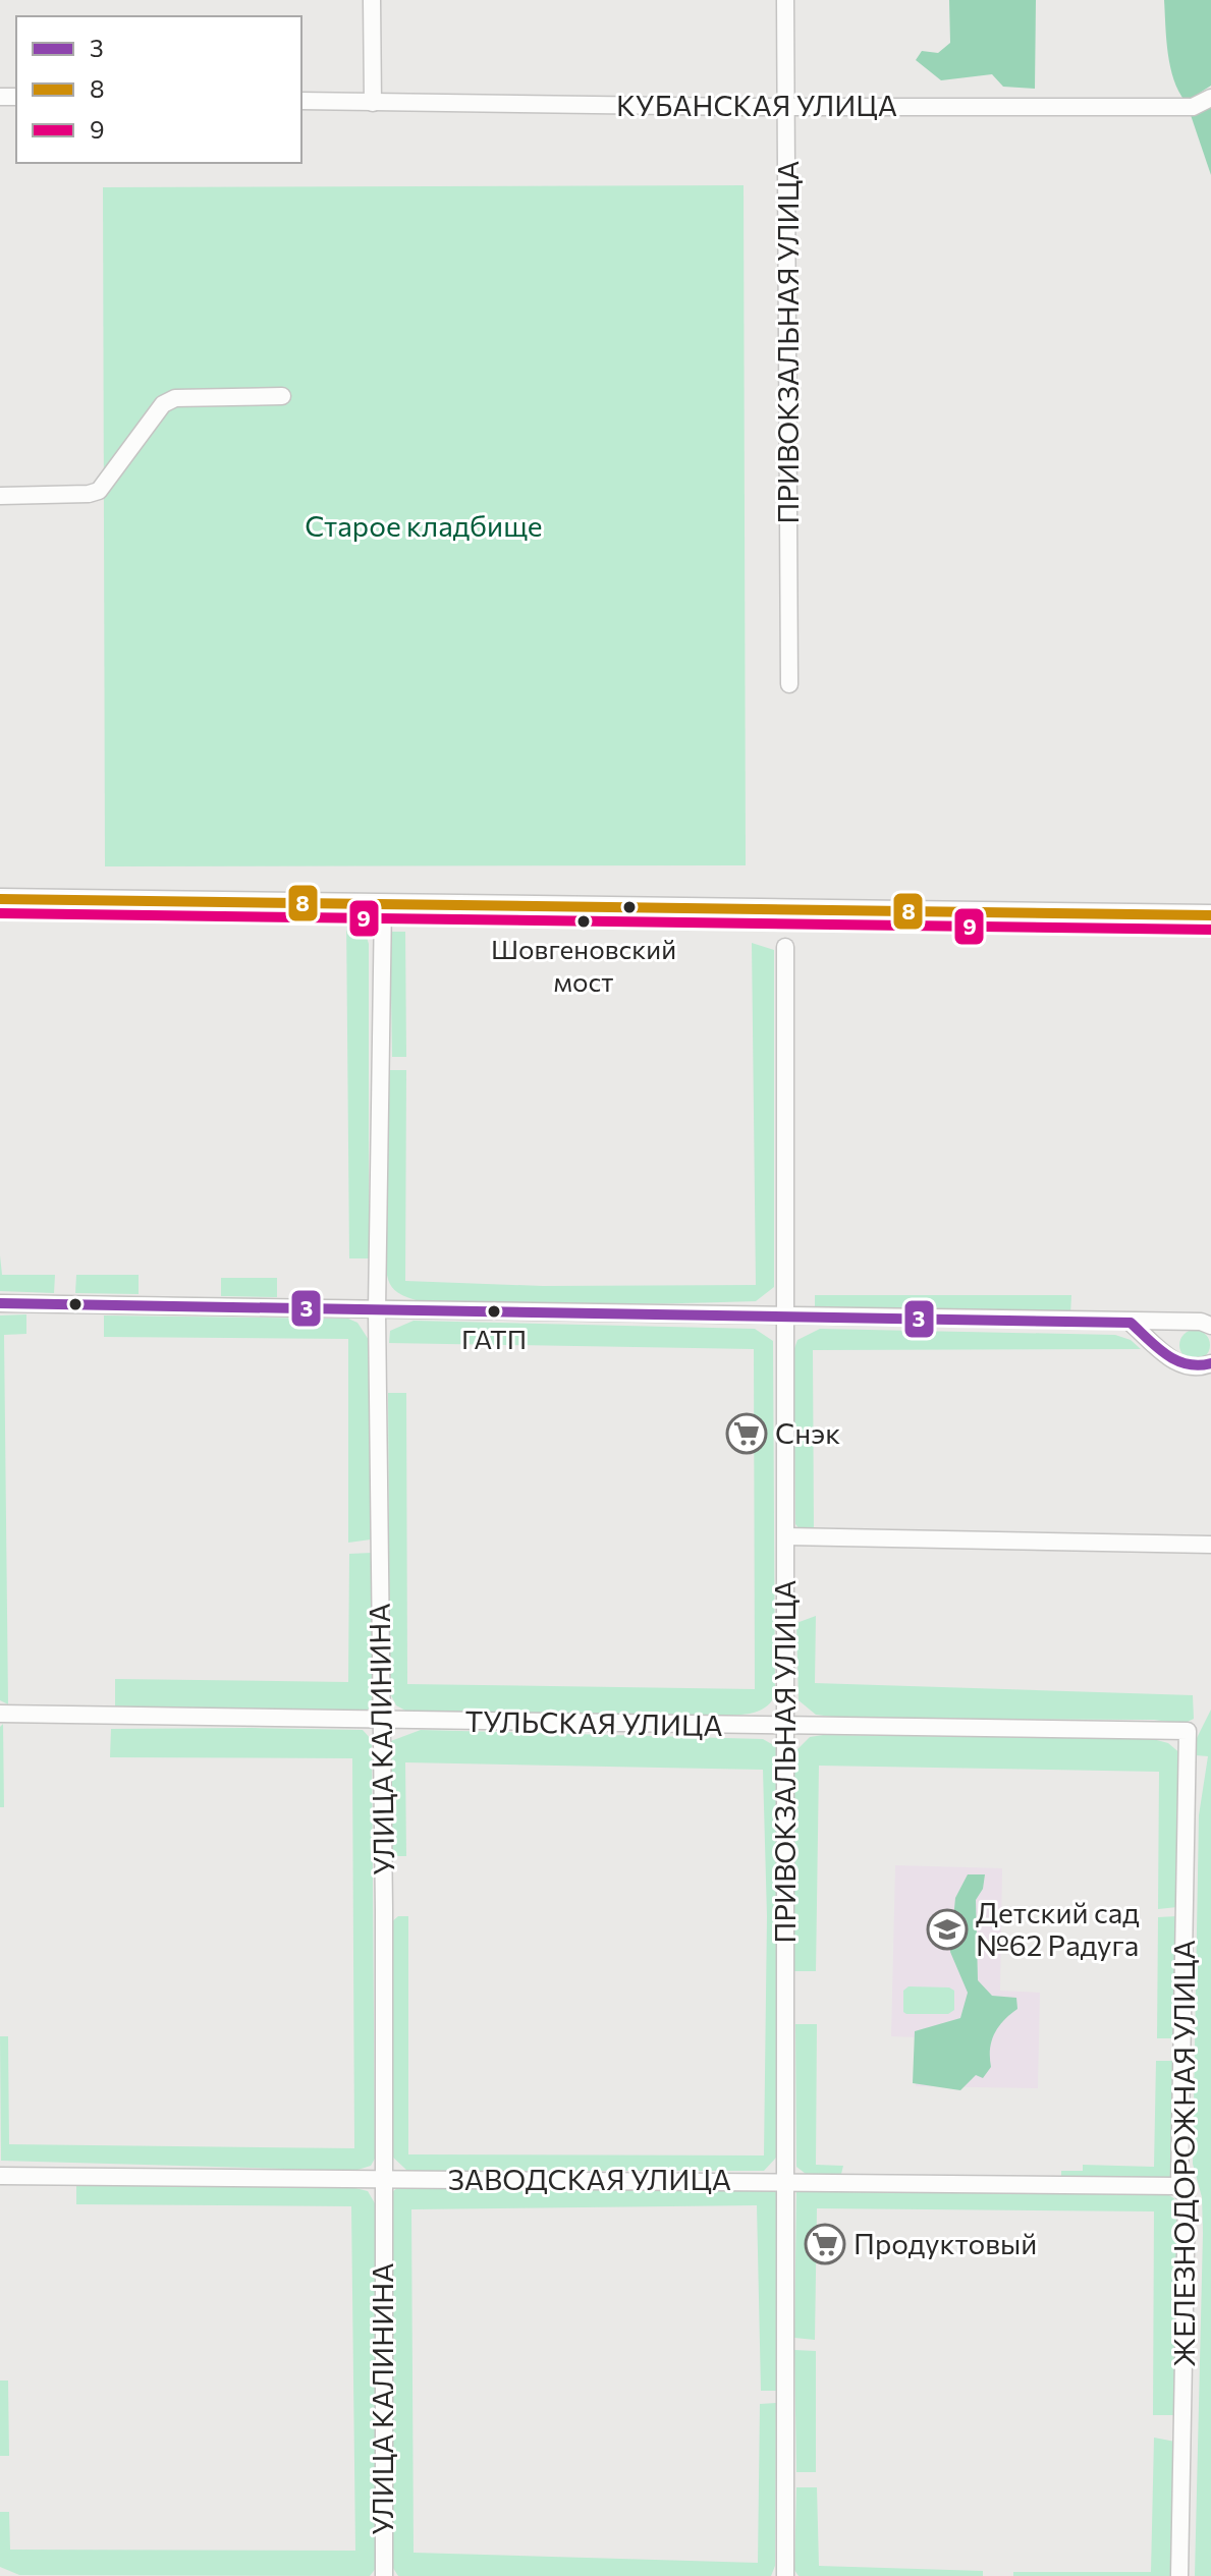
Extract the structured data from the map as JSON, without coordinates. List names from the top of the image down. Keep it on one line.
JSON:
{"streets":{"street":["КУБАНСКАЯ УЛИЦА","ПРИВОКЗАЛЬНАЯ УЛИЦА","ТУЛЬСКАЯ УЛИЦА","УЛИЦА КАЛИНИНА","ЖЕЛЕЗНОДОРОЖНАЯ УЛИЦА","ЗАВОДСКАЯ УЛИЦА"]},"crossings":[["КУБАНСКАЯ УЛИЦА","ПРИВОКЗАЛЬНАЯ УЛИЦА"],["ПРИВОКЗАЛЬНАЯ УЛИЦА","ТУЛЬСКАЯ УЛИЦА"],["ПРИВОКЗАЛЬНАЯ УЛИЦА","ЗАВОДСКАЯ УЛИЦА"],["ТУЛЬСКАЯ УЛИЦА","УЛИЦА КАЛИНИНА"],["ТУЛЬСКАЯ УЛИЦА","ЖЕЛЕЗНОДОРОЖНАЯ УЛИЦА"],["УЛИЦА КАЛИНИНА","ЗАВОДСКАЯ УЛИЦА"],["ЖЕЛЕЗНОДОРОЖНАЯ УЛИЦА","ЗАВОДСКАЯ УЛИЦА"]],"parks":["Старое кладбище"],"places":{"other":["Шовгеновский мост","ГАТП"],"supermarket":["Снэк","Продуктовый"],"school or university":["Детский сад №62 Радуга"]},"lines":["transit line 8","transit line 9","transit line 3"],"legend":["3","8","9"]}
